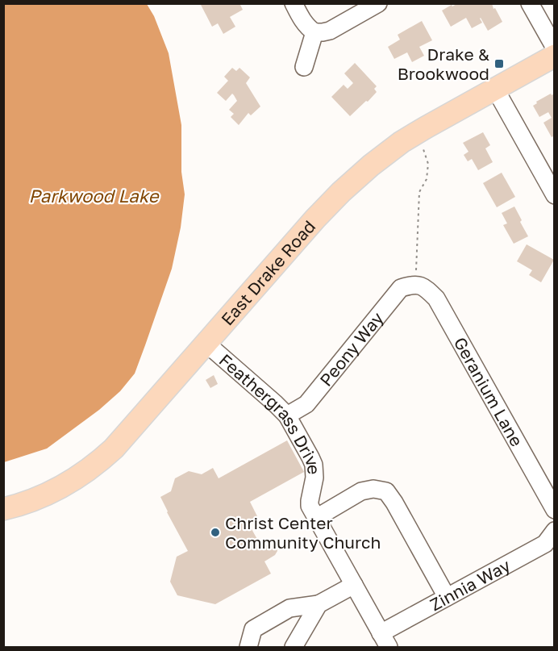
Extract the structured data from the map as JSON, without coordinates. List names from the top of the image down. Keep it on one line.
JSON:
{"streets":{"main road":["East Drake Road"],"street":["Peony Way","Geranium Lane","Feathergrass Drive","Zinnia Way"]},"crossings":[["East Drake Road","Feathergrass Drive"],["Peony Way","Geranium Lane"],["Peony Way","Feathergrass Drive"],["Feathergrass Drive","Zinnia Way"]],"water":["Parkwood Lake"],"places":{"transit":["Drake & Brookwood"],"other":["Christ Center Community Church"]}}
